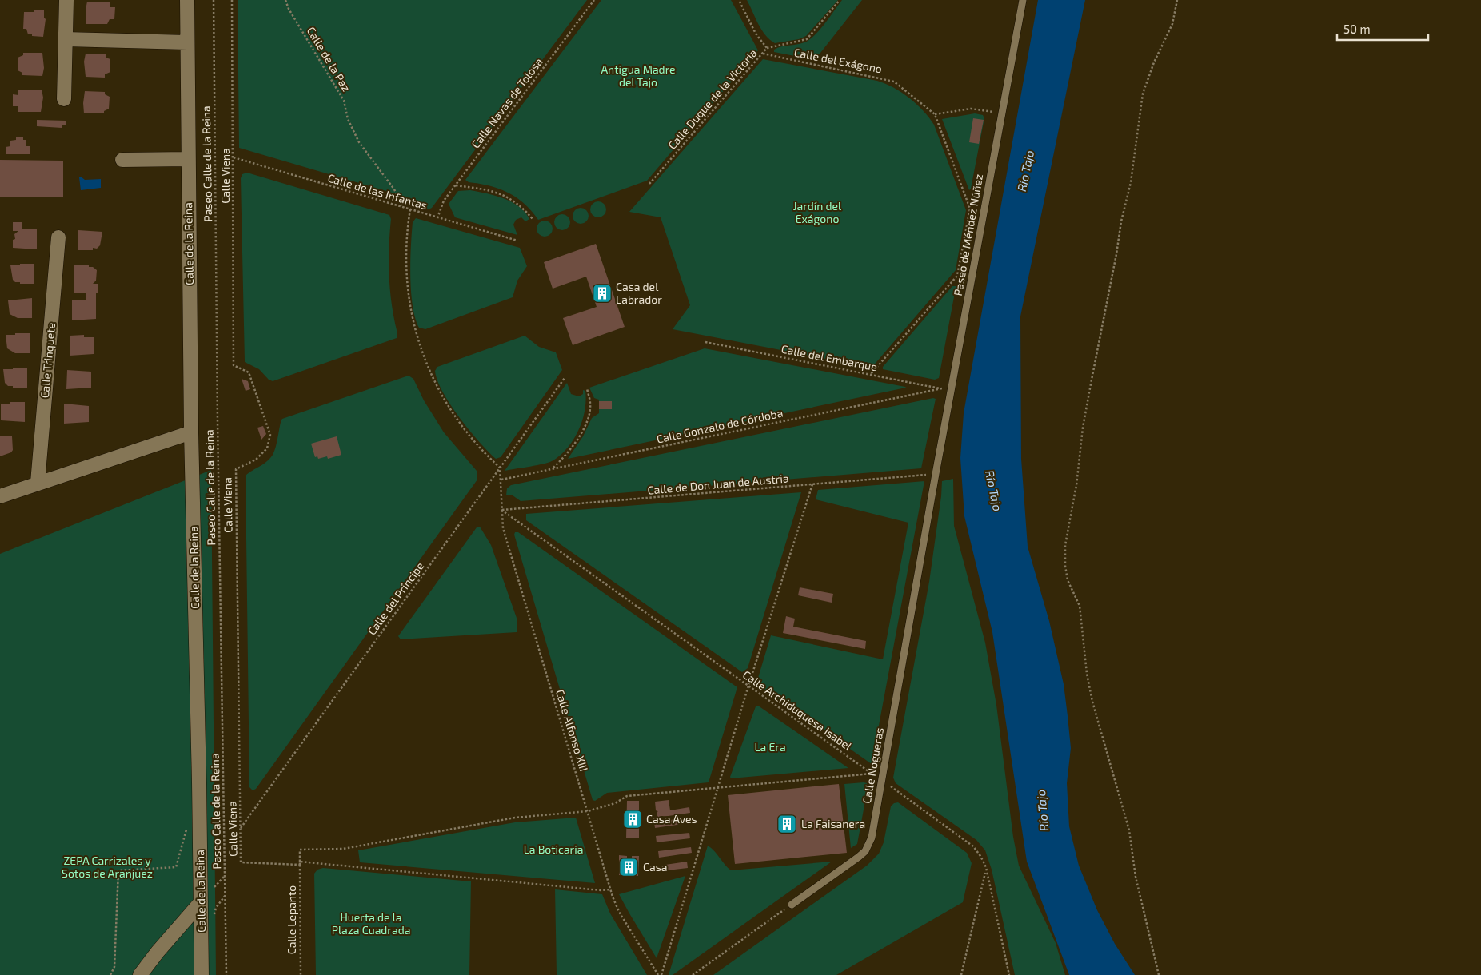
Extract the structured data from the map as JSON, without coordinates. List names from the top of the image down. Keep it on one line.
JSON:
{"streets":{"street":["Calle de la Reina","Calle Trinquete"],"lane":["Paseo de Méndez Núñez","Calle Nogueras"],"path":["Calle de la Paz","Calle del Exágono","Calle Duque de la Victoria","Calle Navas de Tolosa","Paseo Calle de la Reina","Calle Viena","Calle de las Infantas","Calle del Embarque","Calle Gonzalo de Córdoba","Calle de Don Juan de Austria","Calle del Príncipe","Calle Archiduquesa Isabel","Calle Alfonso XIII","Calle Lepanto"]},"crossings":[["Calle de la Paz","Calle de las Infantas"],["Calle del Exágono","Calle Duque de la Victoria"],["Calle Navas de Tolosa","Calle de las Infantas"],["Calle Viena","Calle de las Infantas"],["Calle Viena","Calle del Príncipe"],["Calle Viena","Calle Lepanto"],["Paseo de Méndez Núñez","Calle del Embarque"],["Paseo de Méndez Núñez","Calle de Don Juan de Austria"],["Paseo de Méndez Núñez","Calle Nogueras"],["Calle del Embarque","Calle Gonzalo de Córdoba"],["Calle Gonzalo de Córdoba","Calle Alfonso XIII"],["Calle de Don Juan de Austria","Calle Archiduquesa Isabel"],["Calle de Don Juan de Austria","Calle Alfonso XIII"],["Calle de Don Juan de Austria","Calle Nogueras"],["Calle del Príncipe","Calle Alfonso XIII"],["Calle Archiduquesa Isabel","Calle Alfonso XIII"],["Calle Archiduquesa Isabel","Calle Nogueras"]],"water":["Río Tajo"],"parks":["Antigua Madre del Tajo","Jardín del Exágono","La Era","La Boticaria","ZEPA Carrizales y Sotos de Aranjuez","Huerta de la Plaza Cuadrada"],"places":{"building":["Casa del Labrador","Casa Aves","La Faisanera","Casa"]},"scale_bar":"50 m"}
